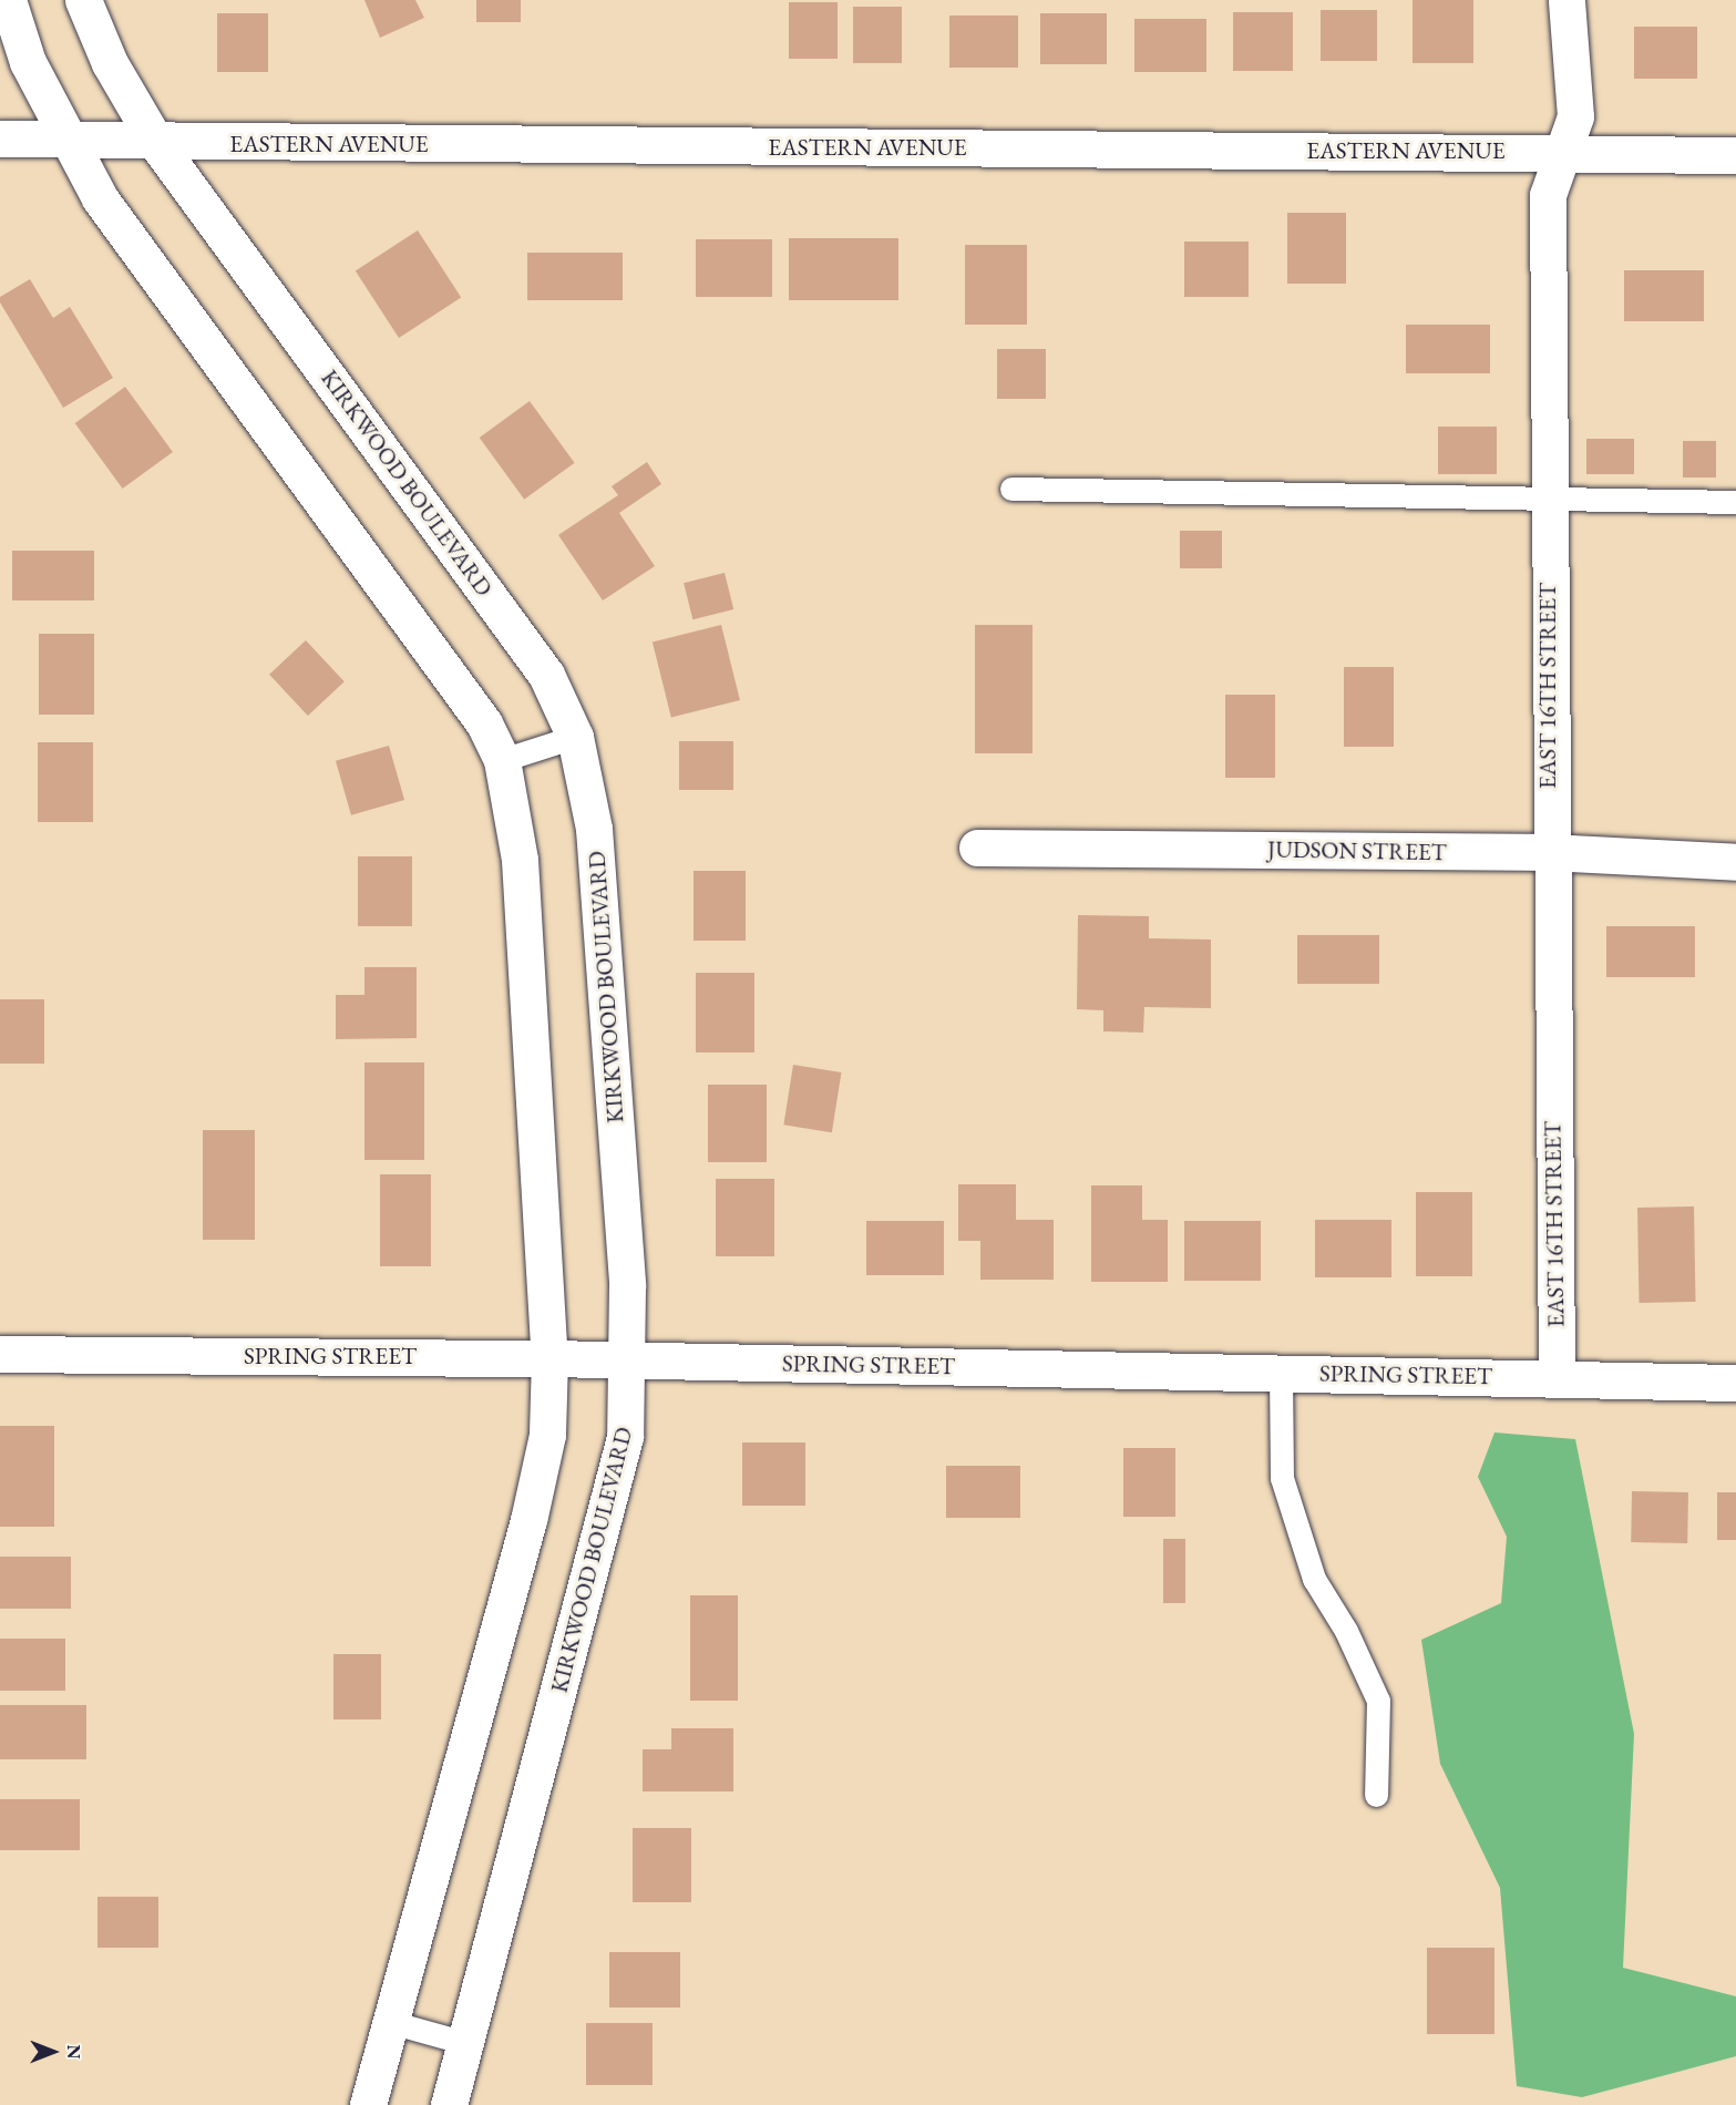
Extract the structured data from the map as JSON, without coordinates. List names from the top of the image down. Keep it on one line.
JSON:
{"streets":{"street":["EASTERN AVENUE","KIRKWOOD BOULEVARD","EAST 16TH STREET","JUDSON STREET","SPRING STREET"]},"crossings":[["EASTERN AVENUE","KIRKWOOD BOULEVARD"],["EASTERN AVENUE","EAST 16TH STREET"],["KIRKWOOD BOULEVARD","SPRING STREET"],["EAST 16TH STREET","JUDSON STREET"],["EAST 16TH STREET","SPRING STREET"]],"north":"right"}
